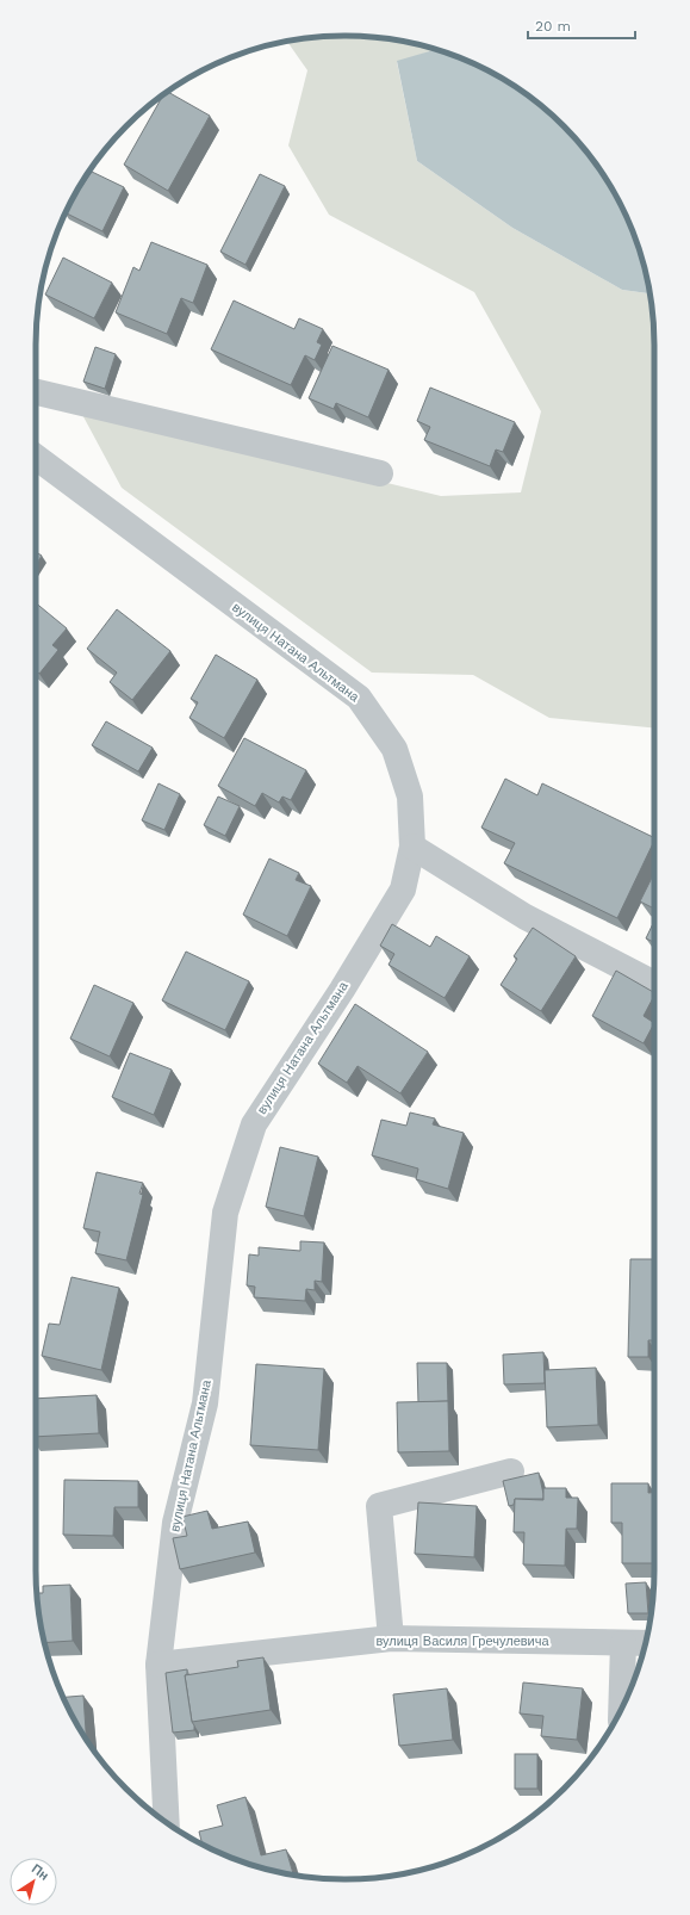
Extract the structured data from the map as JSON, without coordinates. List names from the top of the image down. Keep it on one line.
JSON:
{"streets":{"street":["вулиця Натана Альтмана","вулиця Василя Гречулевича"]},"crossings":[["вулиця Натана Альтмана","вулиця Василя Гречулевича"]],"scale_bar":"20 m","north":"top right"}
